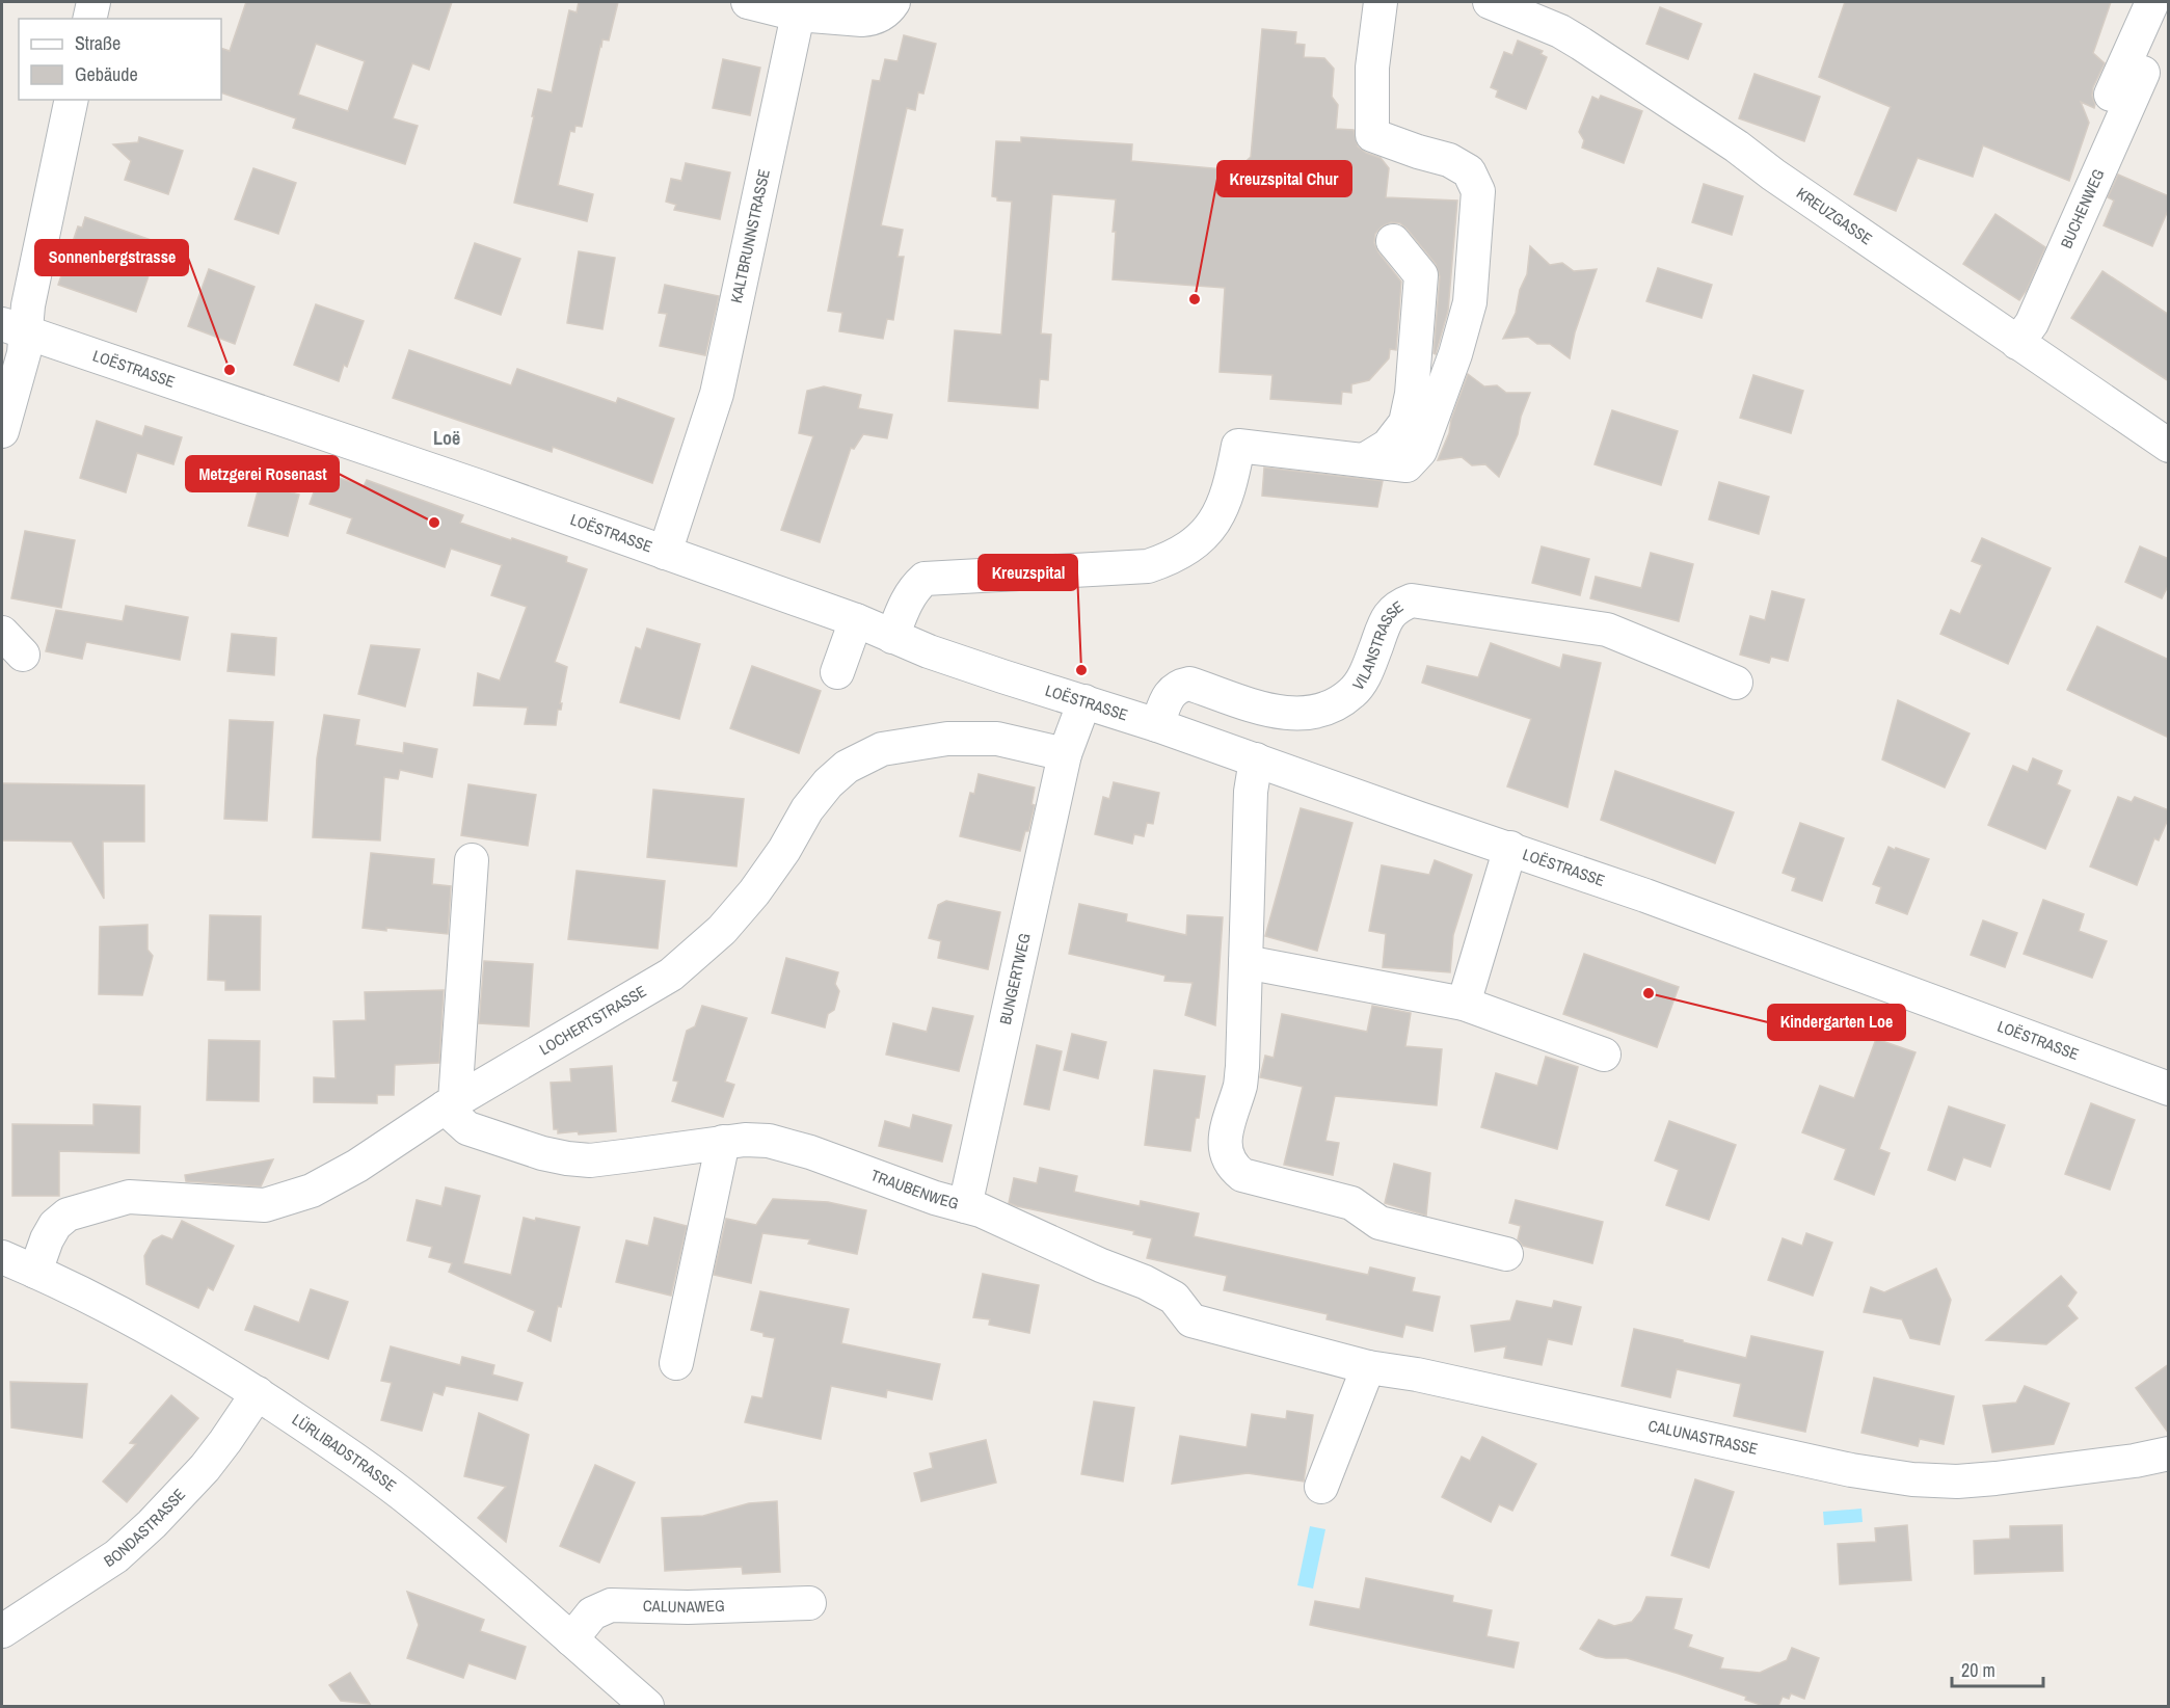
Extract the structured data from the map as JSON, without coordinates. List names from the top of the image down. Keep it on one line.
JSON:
{"streets":{"street":["BUCHENWEG","KREUZGASSE","KALTBRUNNSTRASSE","LOËSTRASSE","VILANSTRASSE","BUNGERTWEG","LOCHERTSTRASSE","TRAUBENWEG","CALUNASTRASSE","LÜRLIBADSTRASSE","BONDASTRASSE","CALUNAWEG"]},"crossings":[["BUCHENWEG","KREUZGASSE"],["KALTBRUNNSTRASSE","LOËSTRASSE"],["LOËSTRASSE","VILANSTRASSE"],["BUNGERTWEG","LOCHERTSTRASSE"],["BUNGERTWEG","TRAUBENWEG"],["LOCHERTSTRASSE","TRAUBENWEG"],["LOCHERTSTRASSE","LÜRLIBADSTRASSE"],["TRAUBENWEG","CALUNASTRASSE"],["LÜRLIBADSTRASSE","BONDASTRASSE"],["LÜRLIBADSTRASSE","CALUNAWEG"]],"districts":["Loë"],"places":["Kreuzspital Chur","Sonnenbergstrasse","Metzgerei Rosenast","Kreuzspital","Kindergarten Loe"],"legend":["Straße","Gebäude"],"scale_bar":"20 m"}
